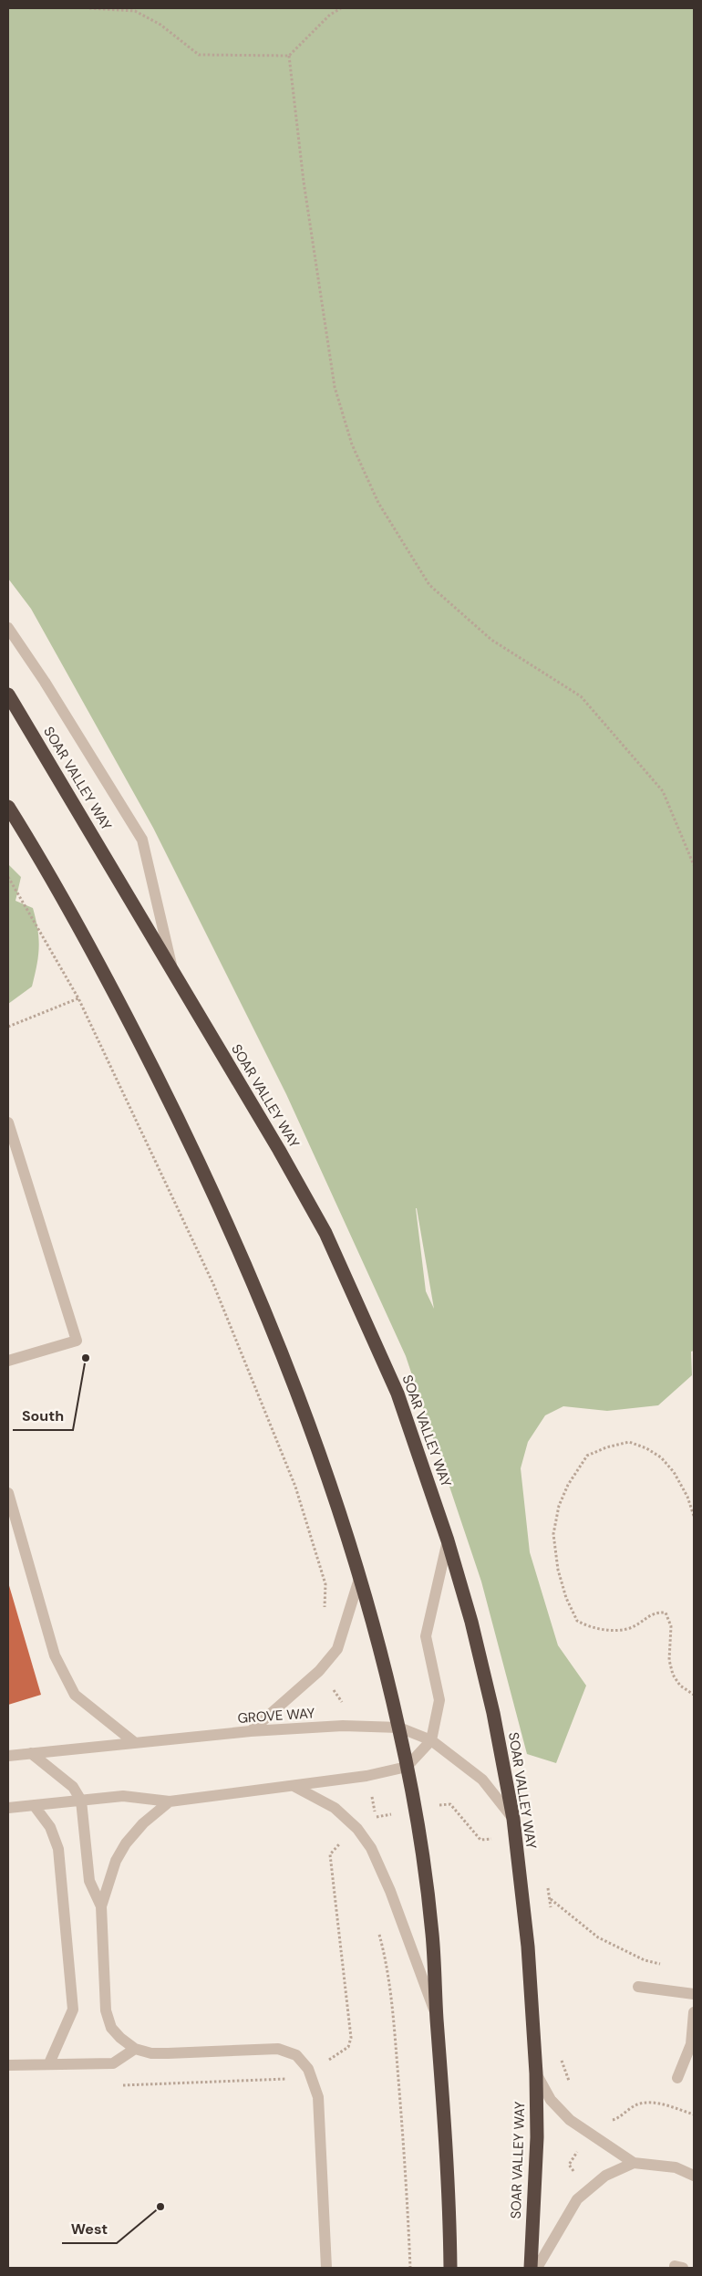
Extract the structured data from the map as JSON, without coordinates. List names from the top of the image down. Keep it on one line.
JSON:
{"streets":{"highway":["SOAR VALLEY WAY"],"street":["GROVE WAY"]},"crossings":[["SOAR VALLEY WAY","GROVE WAY"]],"places":["South","West"]}
